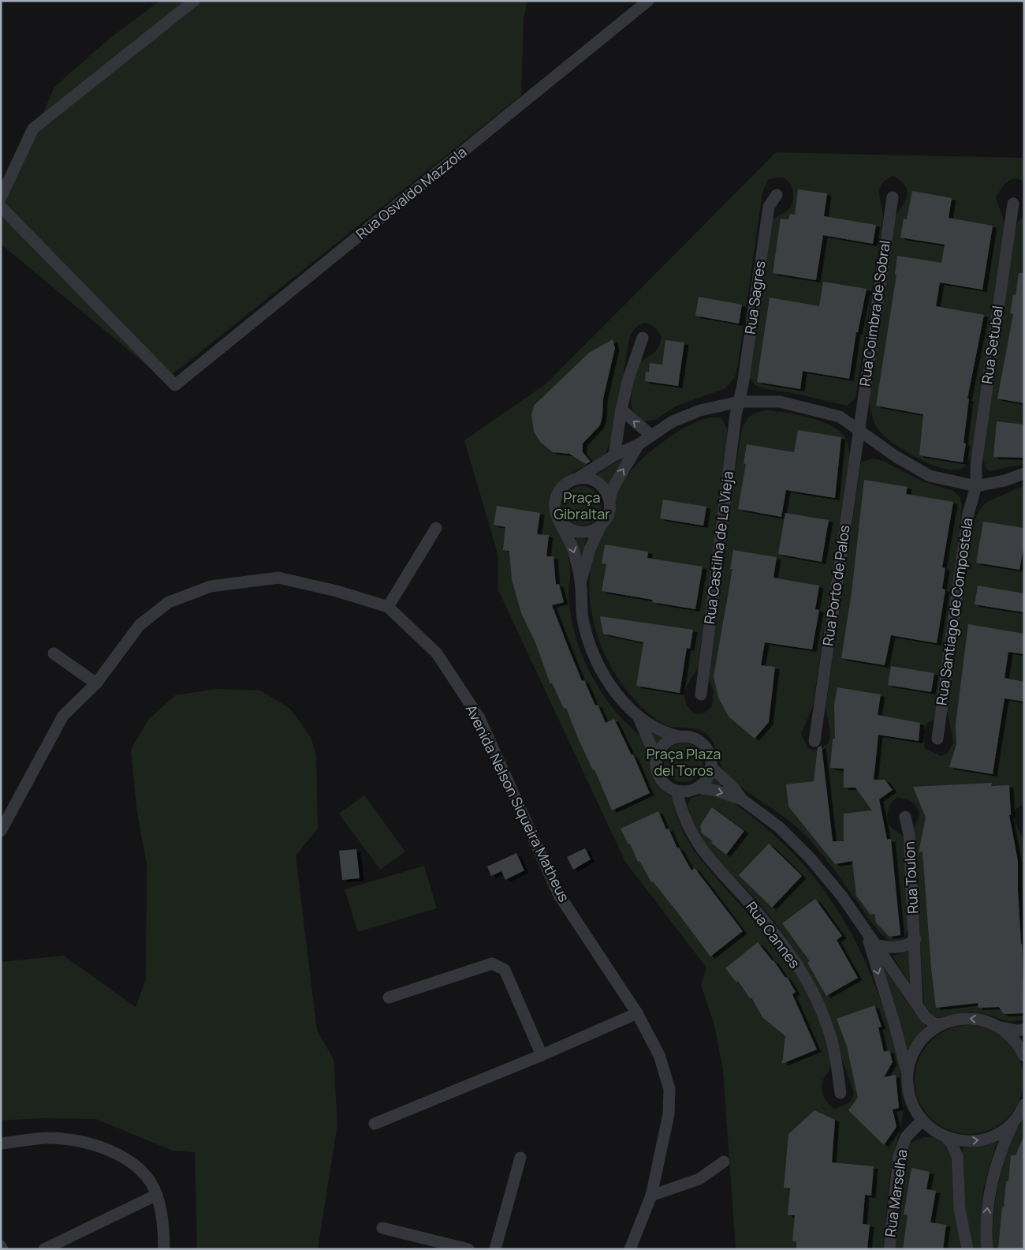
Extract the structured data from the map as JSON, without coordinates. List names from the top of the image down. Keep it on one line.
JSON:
{"streets":{"street":["Rua Osvaldo Mazzola","Rua Sagres","Rua Coimbra de Sobral","Rua Setubal","Rua Castilha de La Vieja","Rua Porto de Palos","Rua Santiago de Compostela","Avenida Nelson Siqueira Matheus","Rua Toulon","Rua Cannes","Rua Marselha"]},"crossings":[["Rua Sagres","Rua Castilha de La Vieja"],["Rua Coimbra de Sobral","Rua Porto de Palos"],["Rua Setubal","Rua Santiago de Compostela"]],"parks":["Praça Gibraltar","Praça Plaza del Toros"]}
